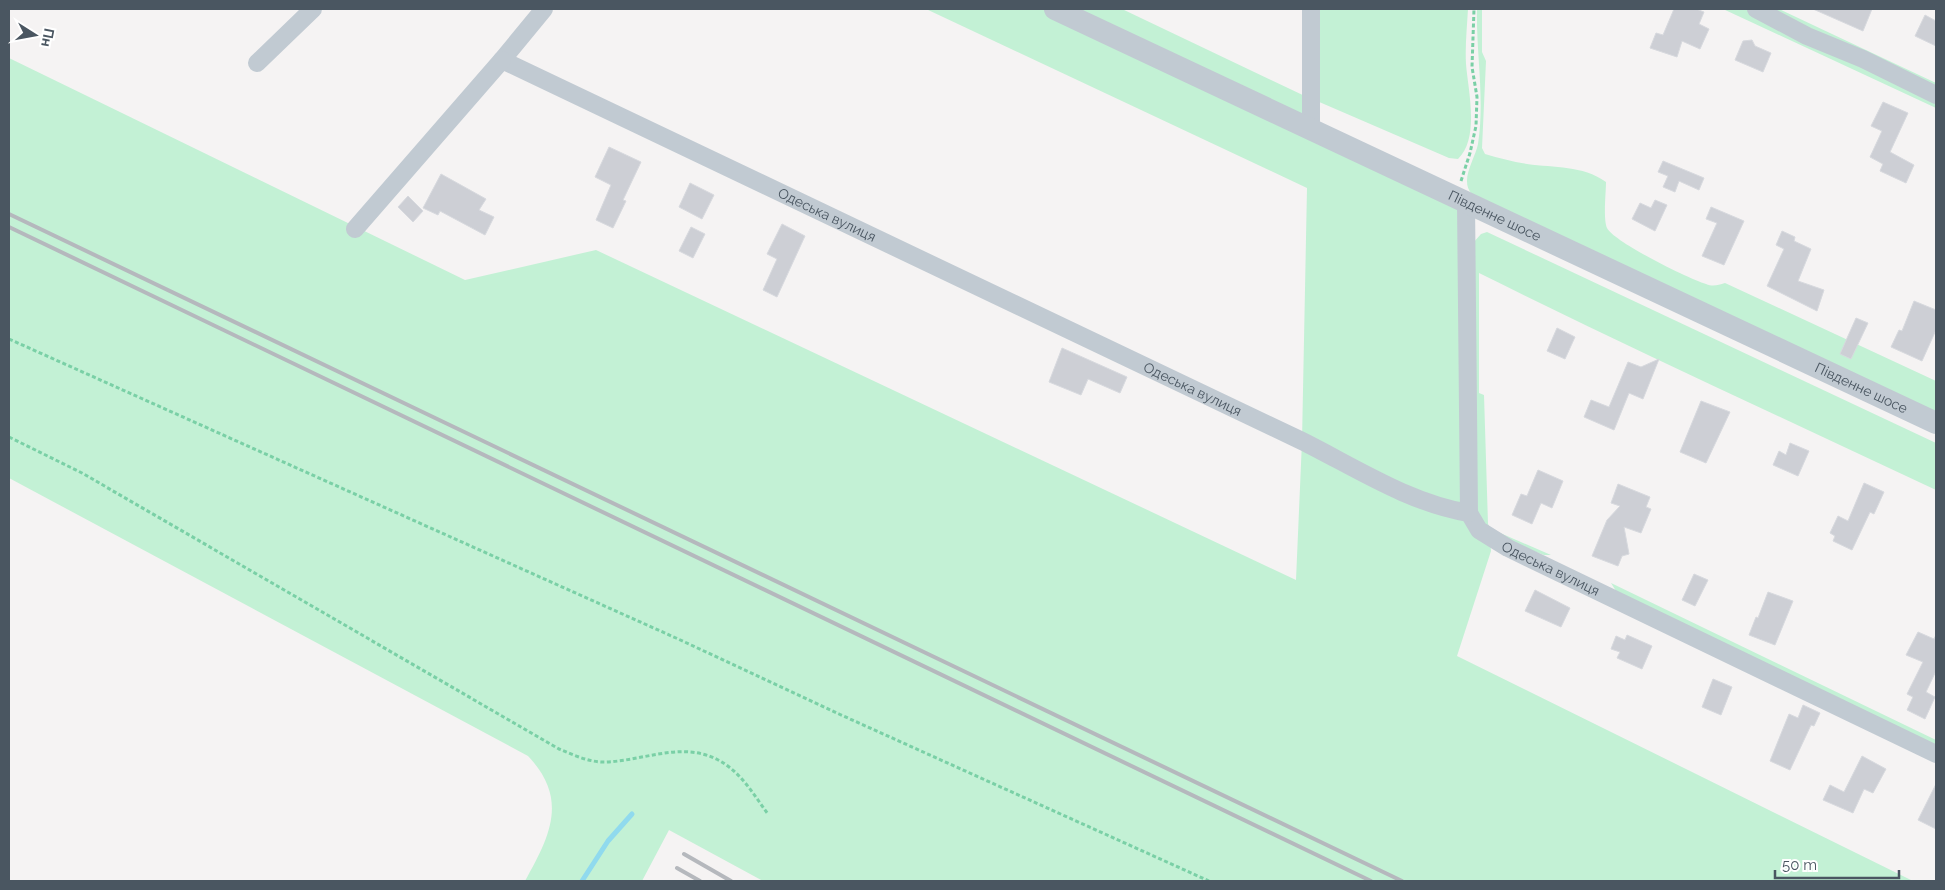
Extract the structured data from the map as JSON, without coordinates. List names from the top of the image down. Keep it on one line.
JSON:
{"streets":{"street":["Одеська вулиця","Південне шосе"]},"scale_bar":"50 m","north":"right"}
